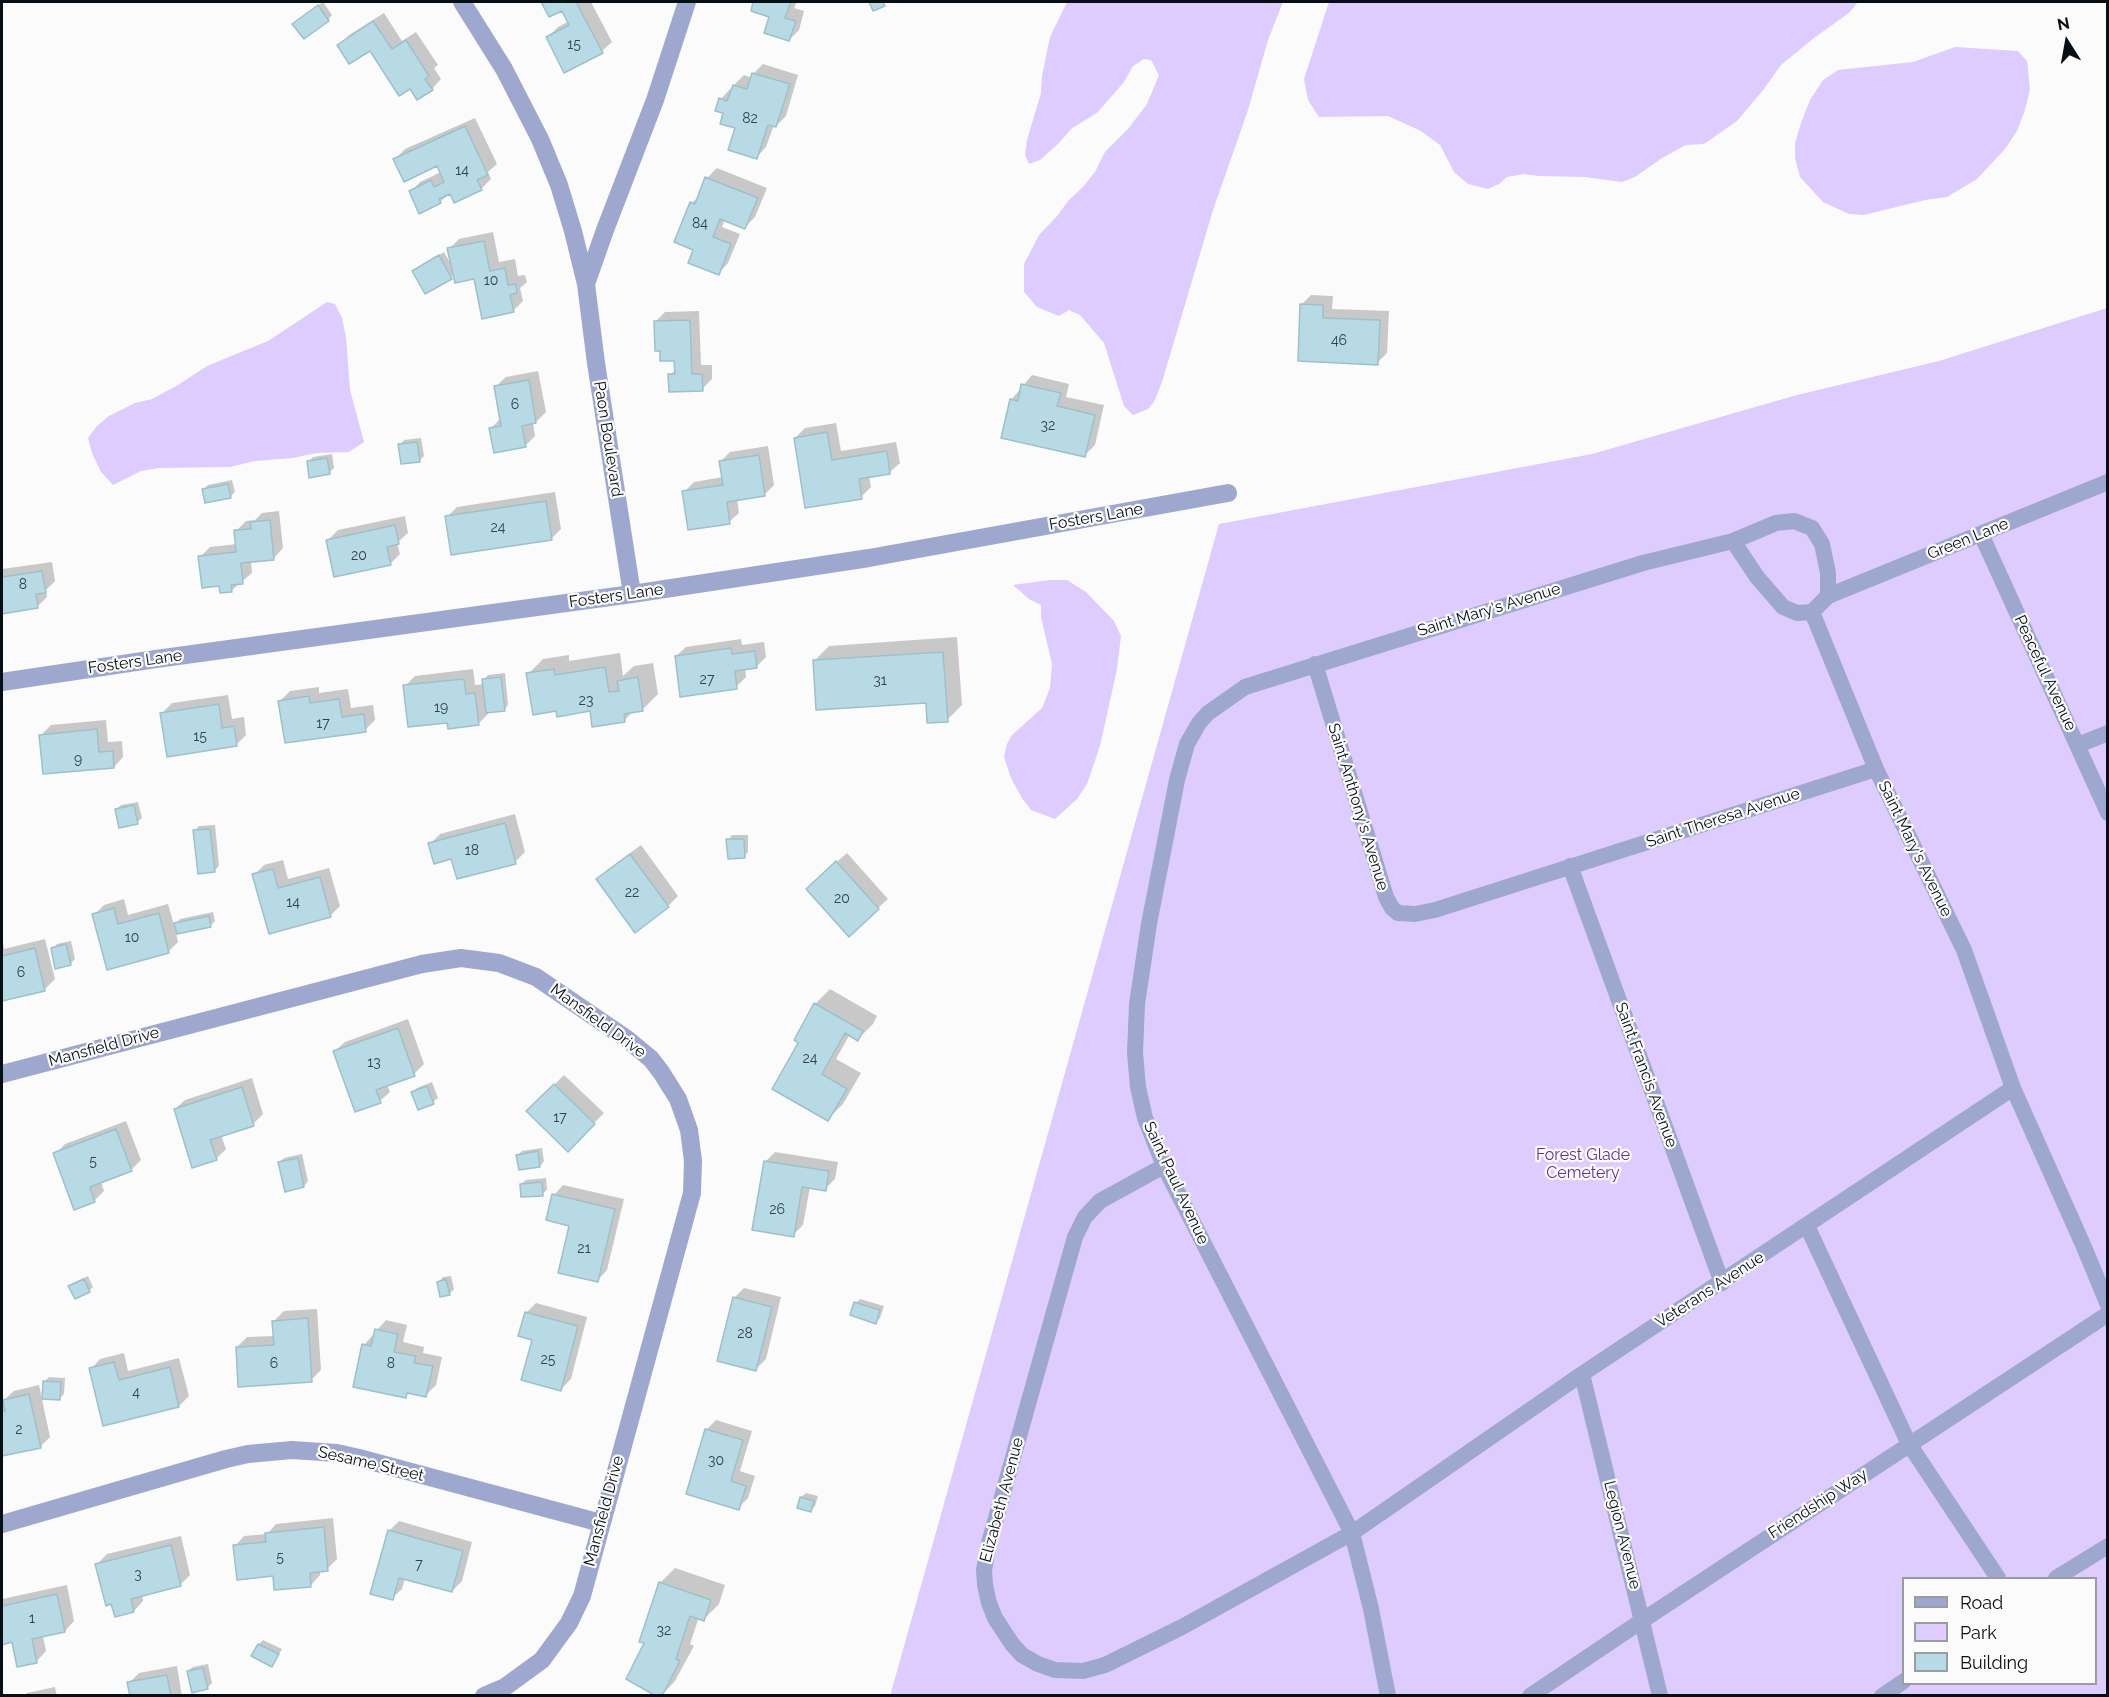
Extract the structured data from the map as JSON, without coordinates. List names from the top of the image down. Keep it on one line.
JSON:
{"streets":{"street":["Paon Boulevard","Fosters Lane","Mansfield Drive","Sesame Street"],"lane":["Green Lane","Saint Mary's Avenue","Peaceful Avenue","Saint Anthony's Avenue","Saint Theresa Avenue","Saint Francis Avenue","Saint Paul Avenue","Veterans Avenue","Elizabeth Avenue","Friendship Way","Legion Avenue"]},"crossings":[["Paon Boulevard","Fosters Lane"],["Green Lane","Saint Mary's Avenue"],["Green Lane","Peaceful Avenue"],["Saint Mary's Avenue","Saint Anthony's Avenue"],["Saint Mary's Avenue","Saint Theresa Avenue"],["Saint Mary's Avenue","Saint Paul Avenue"],["Saint Mary's Avenue","Veterans Avenue"],["Saint Anthony's Avenue","Saint Theresa Avenue"],["Saint Anthony's Avenue","Saint Francis Avenue"],["Saint Anthony's Avenue","Saint Paul Avenue"],["Saint Theresa Avenue","Saint Francis Avenue"],["Mansfield Drive","Sesame Street"],["Saint Francis Avenue","Veterans Avenue"],["Saint Paul Avenue","Veterans Avenue"],["Saint Paul Avenue","Elizabeth Avenue"],["Veterans Avenue","Elizabeth Avenue"],["Veterans Avenue","Legion Avenue"],["Friendship Way","Legion Avenue"]],"parks":["Forest Glade Cemetery"],"house_numbers":["15","82","14","84","10","46","6","32","24","20","8","27","31","23","19","17","15","9","18","22","20","14","10","6","24","13","17","5","26","21","28","25","6","8","4","2","30","5","7","3","1","32"],"legend":["Road","Park","Building"],"north":"top"}
